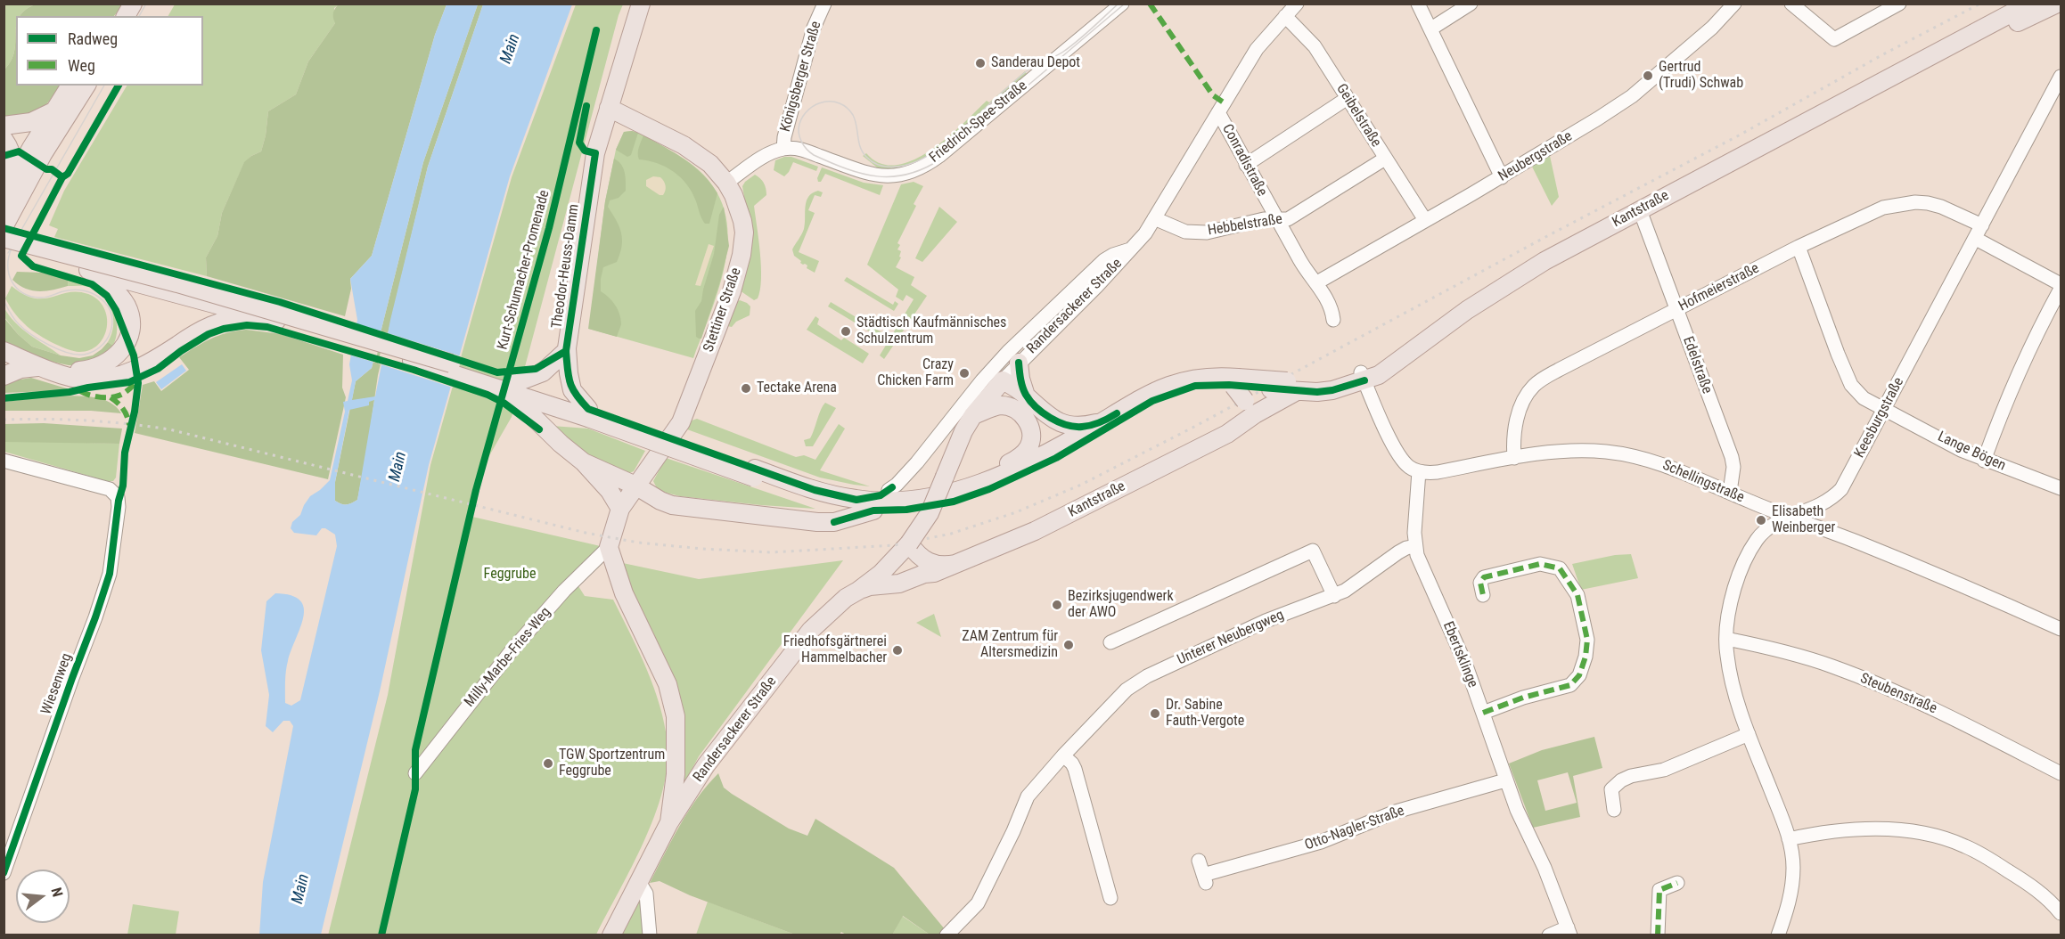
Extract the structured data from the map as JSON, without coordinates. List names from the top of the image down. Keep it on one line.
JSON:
{"streets":{"main road":["Kantstraße","Theodor-Heuss-Damm","Randersackerer Straße","Stettiner Straße"],"street":["Königsberger Straße","Geibelstraße","Friedrich-Spee-Straße","Neubergstraße","Conradistraße","Hebbelstraße","Hofmeierstraße","Edelstraße","Keesburgstraße","Lange Bögen","Schellingstraße","Unterer Neubergweg","Ebertsklinge","Milly-Marbe-Fries-Weg","Wiesenweg","Steubenstraße","Otto-Nagler-Straße"],"cycle path":["Kurt-Schumacher-Promenade"]},"crossings":[["Königsberger Straße","Friedrich-Spee-Straße"],["Königsberger Straße","Stettiner Straße"],["Geibelstraße","Neubergstraße"],["Geibelstraße","Hebbelstraße"],["Geibelstraße","Randersackerer Straße"],["Neubergstraße","Conradistraße"],["Conradistraße","Hebbelstraße"],["Conradistraße","Randersackerer Straße"],["Kantstraße","Randersackerer Straße"],["Kantstraße","Edelstraße"],["Hebbelstraße","Randersackerer Straße"],["Theodor-Heuss-Damm","Stettiner Straße"],["Hofmeierstraße","Edelstraße"],["Hofmeierstraße","Keesburgstraße"],["Hofmeierstraße","Lange Bögen"],["Hofmeierstraße","Schellingstraße"],["Stettiner Straße","Milly-Marbe-Fries-Weg"],["Edelstraße","Schellingstraße"],["Keesburgstraße","Lange Bögen"],["Keesburgstraße","Schellingstraße"],["Keesburgstraße","Steubenstraße"],["Schellingstraße","Ebertsklinge"],["Unterer Neubergweg","Ebertsklinge"],["Ebertsklinge","Otto-Nagler-Straße"]],"water":["Main"],"parks":["Feggrube"],"places":["Sanderau Depot","Gertrud (Trudi) Schwab","Städtisch Kaufmännisches Schulzentrum","Crazy Chicken Farm","Tectake Arena","Elisabeth Weinberger","Bezirksjugendwerk der AWO","ZAM Zentrum für Altersmedizin","Friedhofsgärtnerei Hammelbacher","Dr. Sabine Fauth-Vergote","TGW Sportzentrum Feggrube"],"legend":["Radweg","Weg"],"north":"right"}
